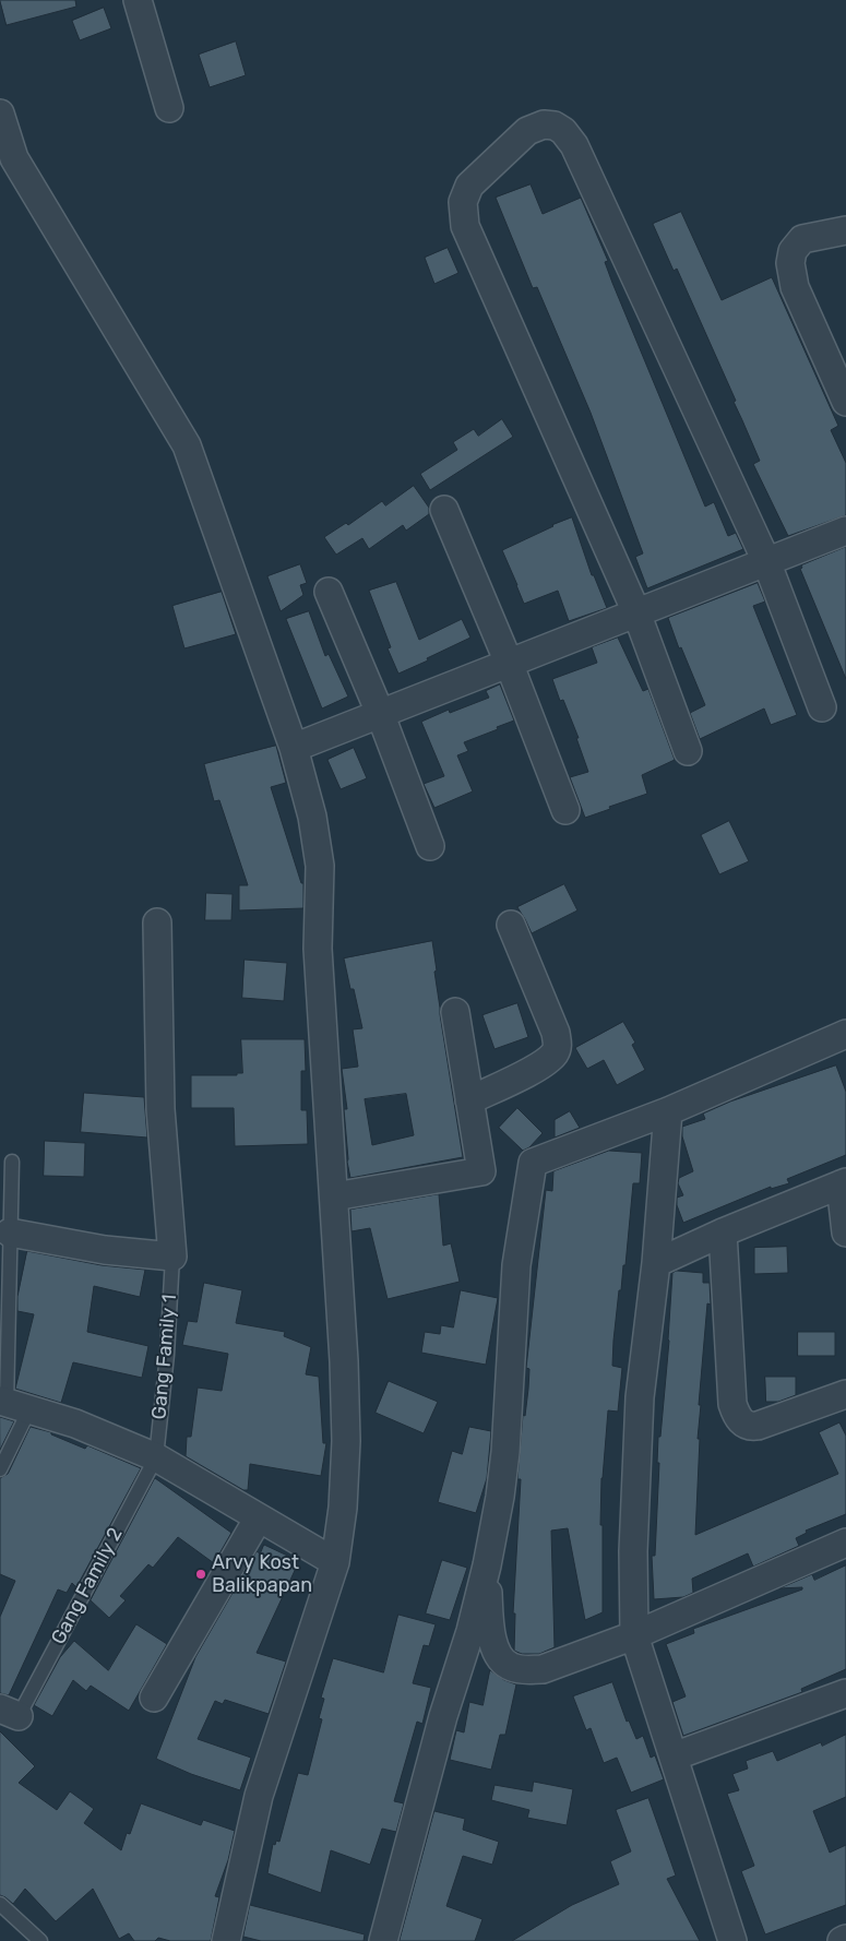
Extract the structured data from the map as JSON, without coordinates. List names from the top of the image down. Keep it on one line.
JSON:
{"streets":{"lane":["Gang Family 1","Gang Family 2"]},"crossings":[["Gang Family 1","Gang Family 2"]],"places":["Arvy Kost Balikpapan"]}
